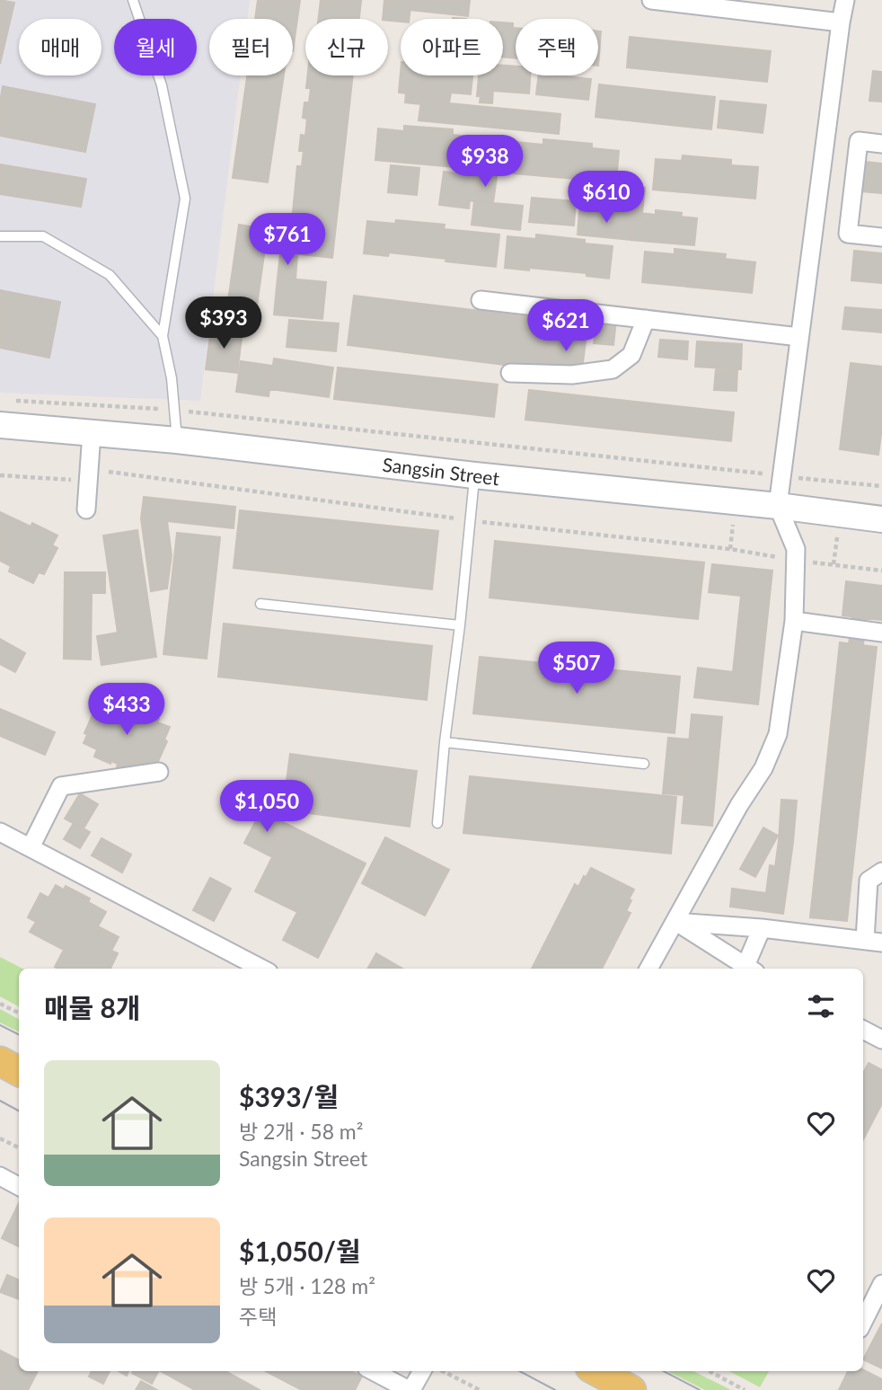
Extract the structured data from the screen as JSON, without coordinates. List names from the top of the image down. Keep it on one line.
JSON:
{"streets":{"main road":["Sangsin Street"]},"page":{"chip":["매매","월세","필터","신규","아파트","주택"],"price":["$938","$610","$761","$393","$621","$507","$433","$1,050"],"heading":"매물 8개","list":[{"name":"$393/월","note":"방 2개 · 58 m² · Sangsin Street"},{"name":"$1,050/월","note":"방 5개 · 128 m² · 주택"}]}}
